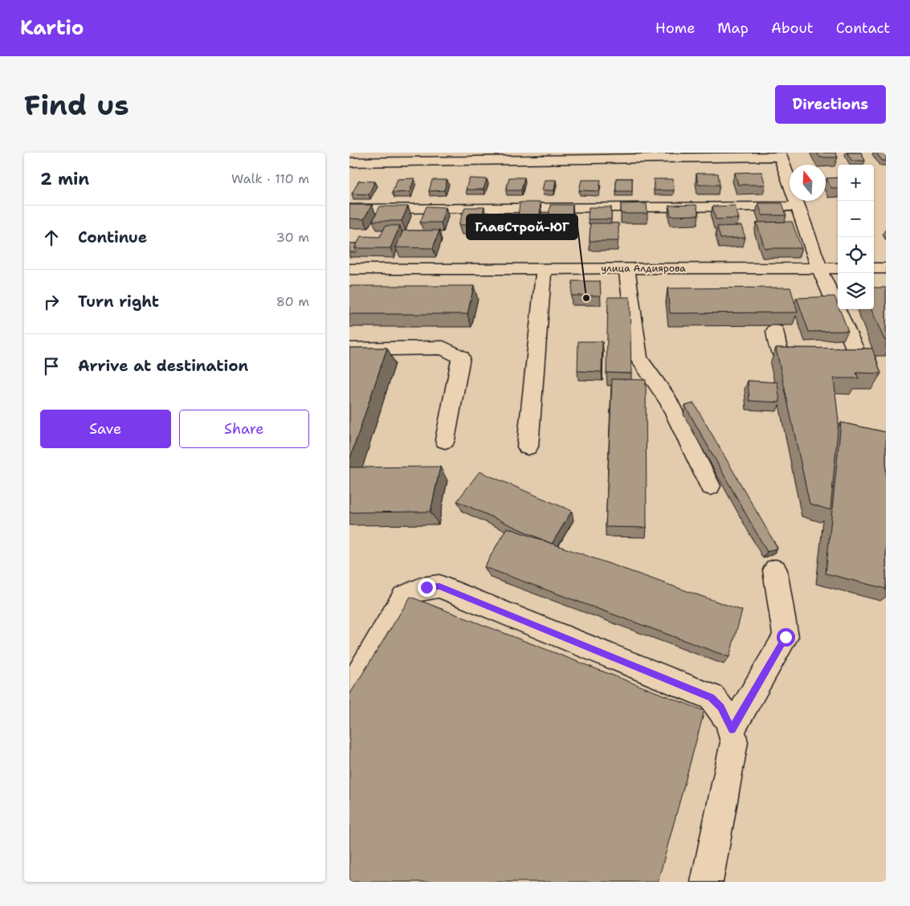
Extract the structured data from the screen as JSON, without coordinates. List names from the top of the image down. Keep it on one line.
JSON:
{"streets":{"street":["улица Алдиярова"]},"places":["ГлавСтрой-ЮГ"],"north":"top","page":{"header":"Kartio","nav":["Home","Map","About","Contact"],"buttons":["Directions",["Save","Share"]],"title":"Find us","heading":["2 min","Walk · 110 m"],"map_buttons":["+","−"],"list":[["Continue","30 m"],["Turn right","80 m"],"Arrive at destination"]}}
